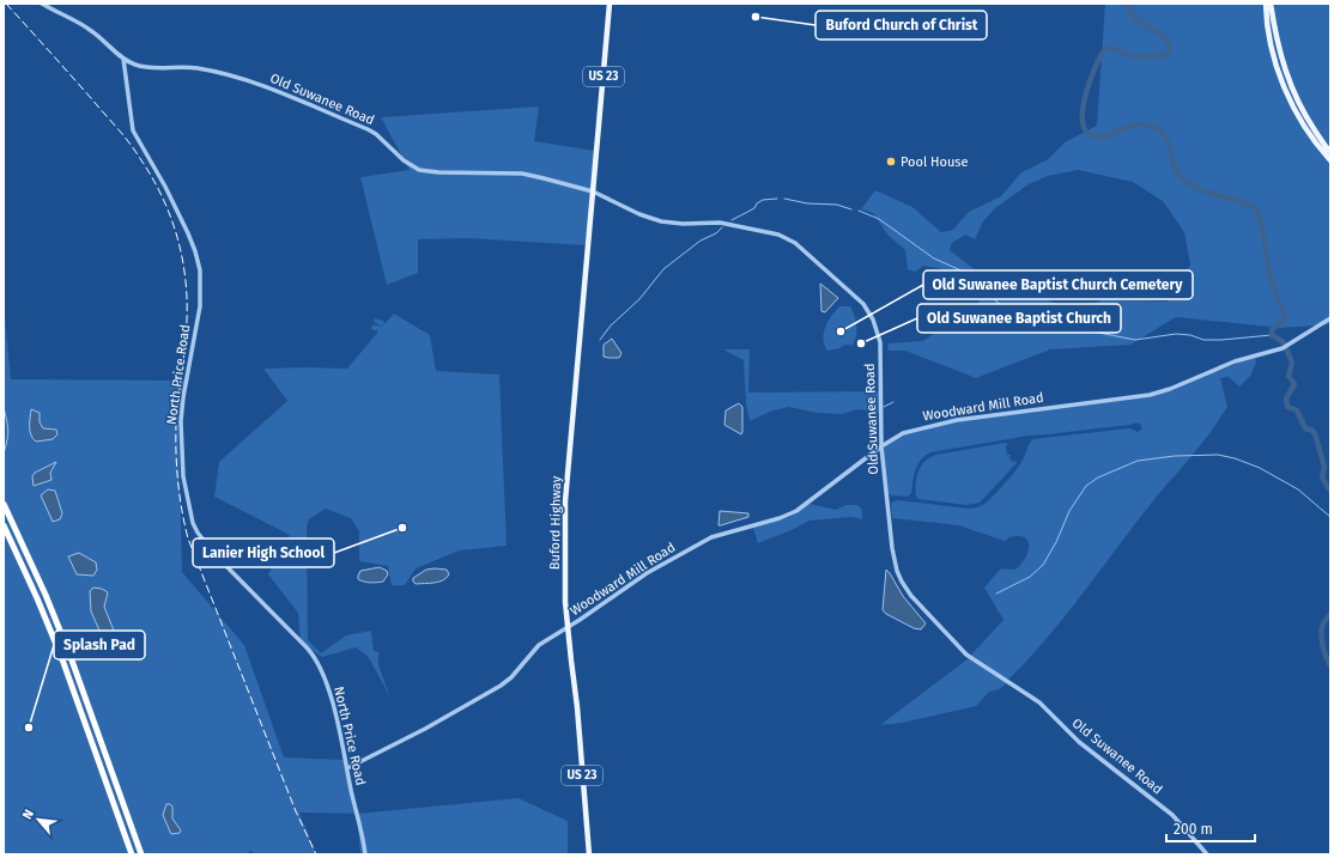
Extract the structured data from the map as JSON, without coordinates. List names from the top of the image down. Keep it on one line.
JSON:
{"streets":{"main road":["US 23","Buford Highway"],"street":["Old Suwanee Road","North Price Road","Woodward Mill Road"]},"crossings":[["US 23","Old Suwanee Road"],["US 23","Buford Highway"],["Old Suwanee Road","North Price Road"],["Old Suwanee Road","Woodward Mill Road"],["Old Suwanee Road","Buford Highway"],["North Price Road","Woodward Mill Road"],["Woodward Mill Road","Buford Highway"]],"places":["Buford Church of Christ","Pool House","Old Suwanee Baptist Church Cemetery","Old Suwanee Baptist Church","Lanier High School","Splash Pad"],"scale_bar":"200 m","north":"top left"}
